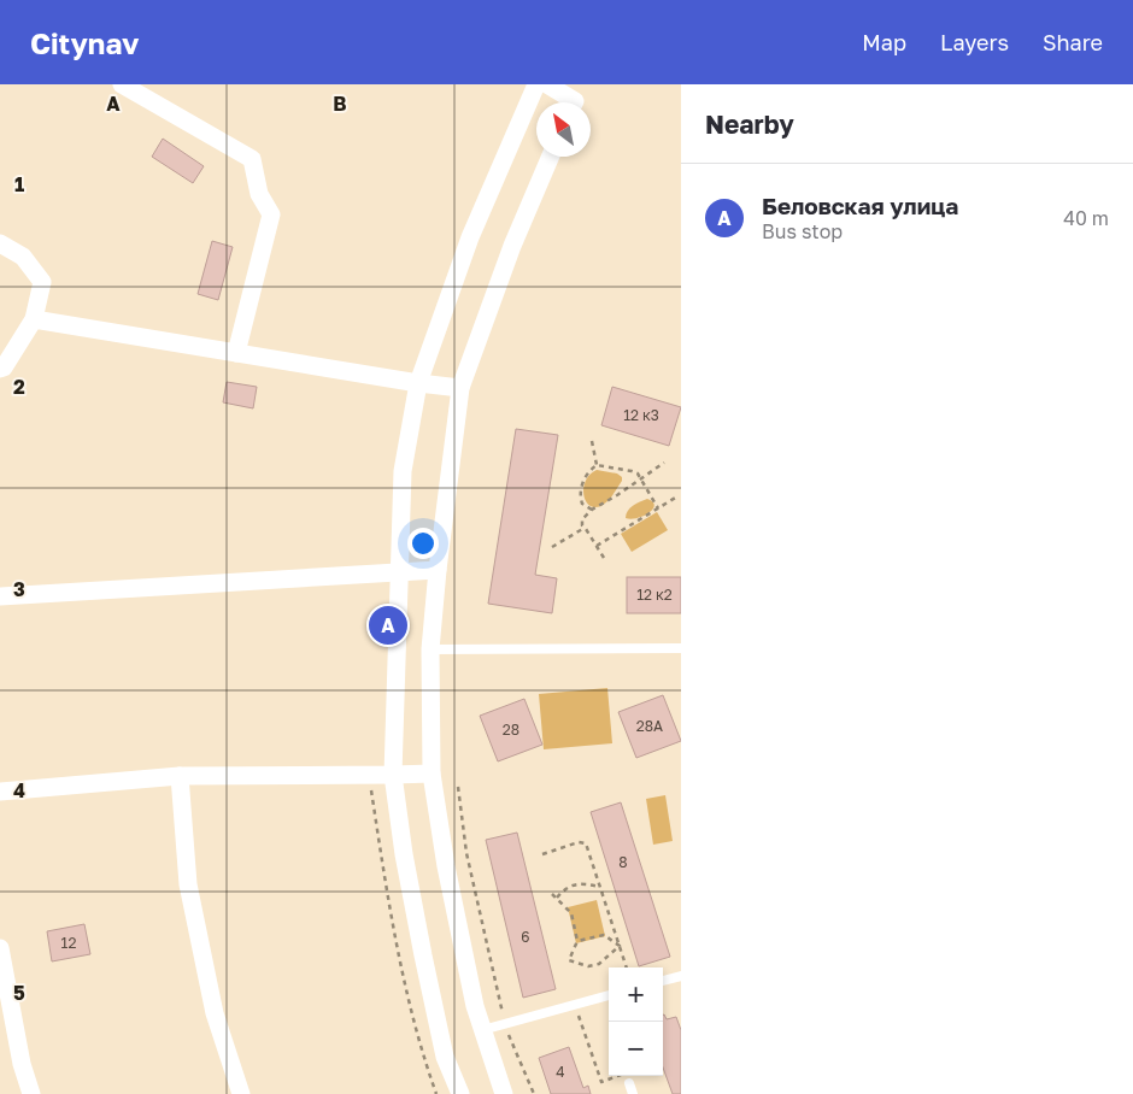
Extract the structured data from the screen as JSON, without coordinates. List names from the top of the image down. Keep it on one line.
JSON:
{"house_numbers":["12 к3","12 к2","28А","28","8","6","12","4"],"north":"top left","page":{"header":"Citynav","nav":["Map","Layers","Share"],"heading":"Nearby","list":[{"mark":"A","name":"Беловская улица","note":"Bus stop","value":"40 m"}],"pins":"A","map_buttons":["+","−"]},"grid":{"columns":["A","B"],"rows":["1","2","3","4","5"]}}
